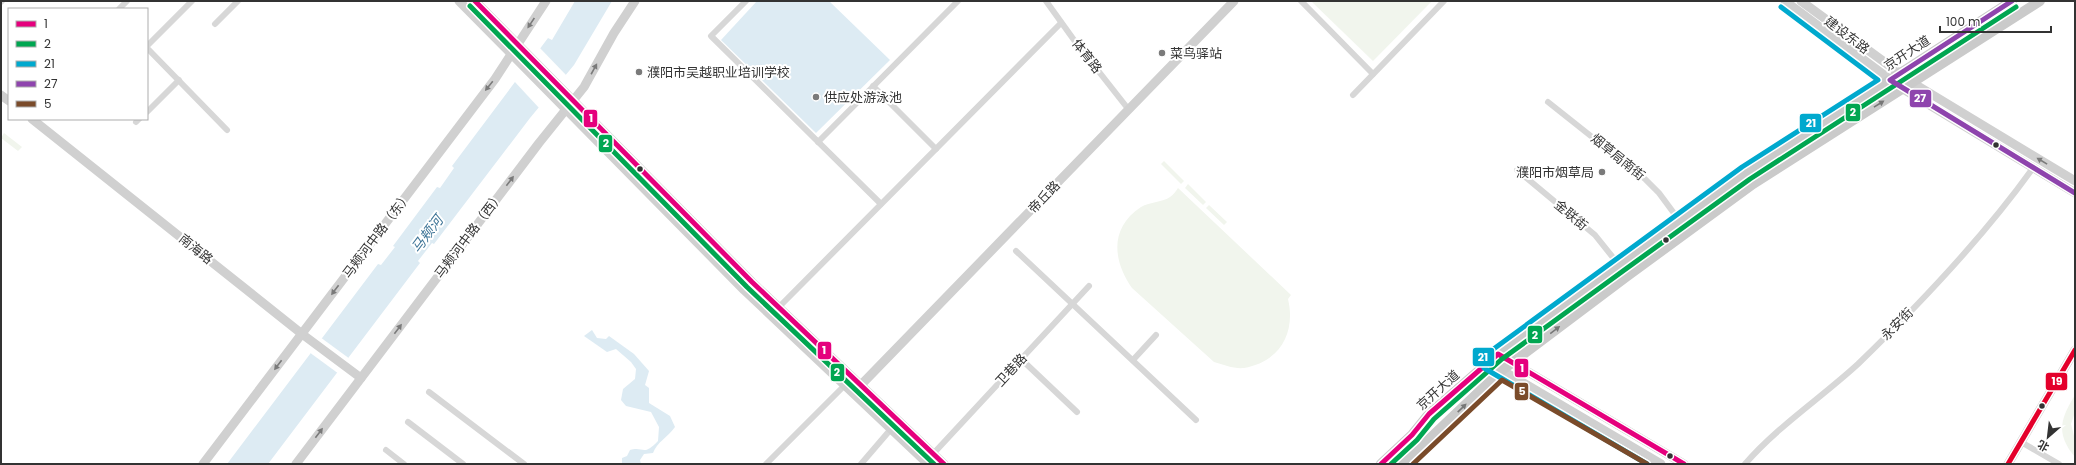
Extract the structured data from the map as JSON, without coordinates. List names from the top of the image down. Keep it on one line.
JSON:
{"streets":{"main road":["京开大道"],"street":["建设东路","体育路","烟草局南街","帝丘路","金联街","马颊河中路（东）","马颊河中路（西）","南海路","永安街","卫巷路"]},"crossings":[["建设东路","京开大道"],["建设东路","永安街"],["京开大道","烟草局南街"],["京开大道","金联街"],["体育路","帝丘路"],["马颊河中路（东）","南海路"],["马颊河中路（西）","南海路"]],"one_way":["马颊河中路（东）","马颊河中路（西）"],"water":["马颊河"],"places":["菜鸟驿站","濮阳市吴越职业培训学校","供应处游泳池","濮阳市烟草局"],"lines":["transit line 1","transit line 27","transit line 2","transit line 21","transit line 19","transit line 5"],"legend":["1","2","21","27","5"],"scale_bar":"100 m","north":"bottom left"}
